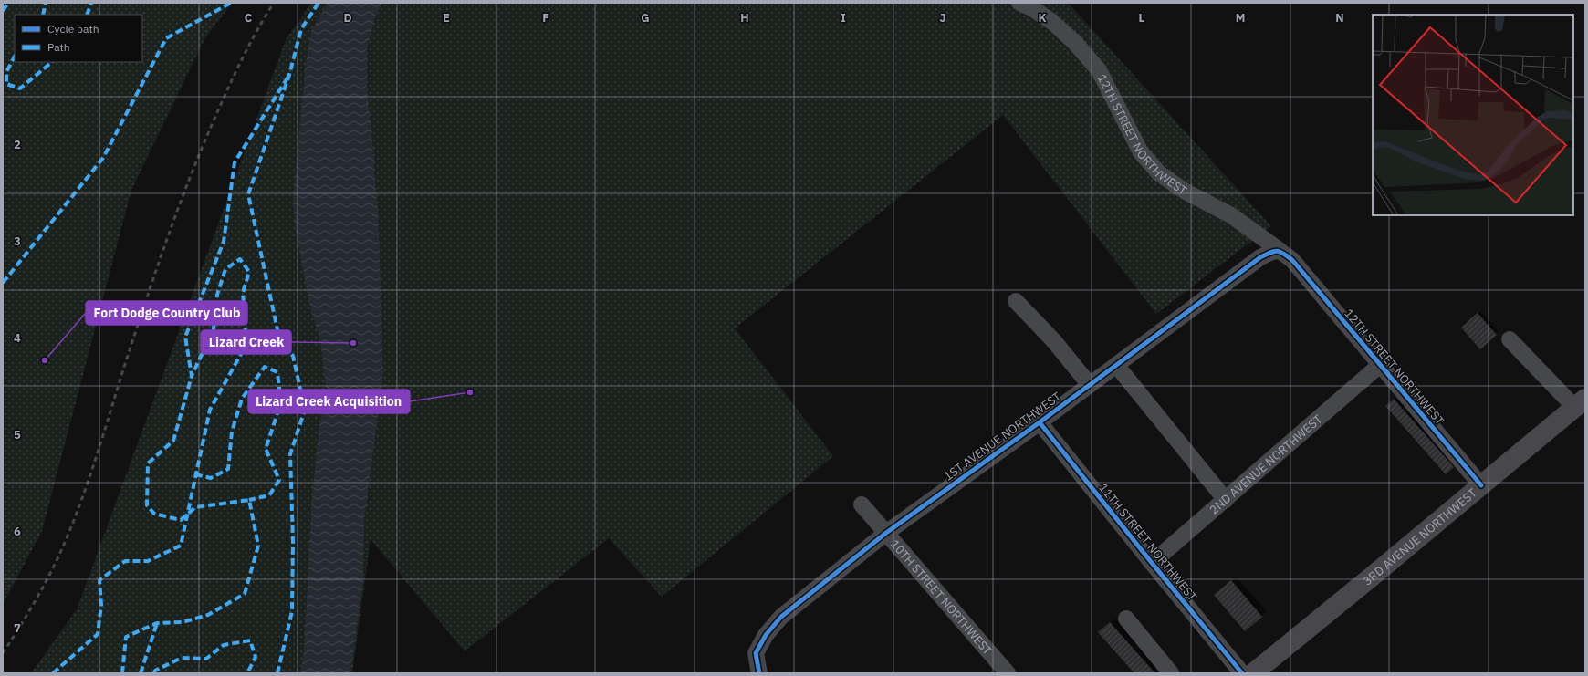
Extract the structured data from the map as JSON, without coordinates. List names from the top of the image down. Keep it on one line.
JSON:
{"streets":{"main road":["3RD AVENUE NORTHWEST"],"street":["12TH STREET NORTHWEST","1ST AVENUE NORTHWEST","2ND AVENUE NORTHWEST","11TH STREET NORTHWEST","10TH STREET NORTHWEST"]},"crossings":[["12TH STREET NORTHWEST","1ST AVENUE NORTHWEST"],["12TH STREET NORTHWEST","2ND AVENUE NORTHWEST"],["12TH STREET NORTHWEST","3RD AVENUE NORTHWEST"],["1ST AVENUE NORTHWEST","11TH STREET NORTHWEST"],["1ST AVENUE NORTHWEST","10TH STREET NORTHWEST"],["2ND AVENUE NORTHWEST","11TH STREET NORTHWEST"]],"places":["Lizard Creek","Fort Dodge Country Club","Lizard Creek Acquisition"],"legend":["Cycle path","Path"],"grid":{"columns":["C","D","E","F","G","H","I","J","K","L","M","N"],"rows":["2","3","4","5","6","7"]}}
